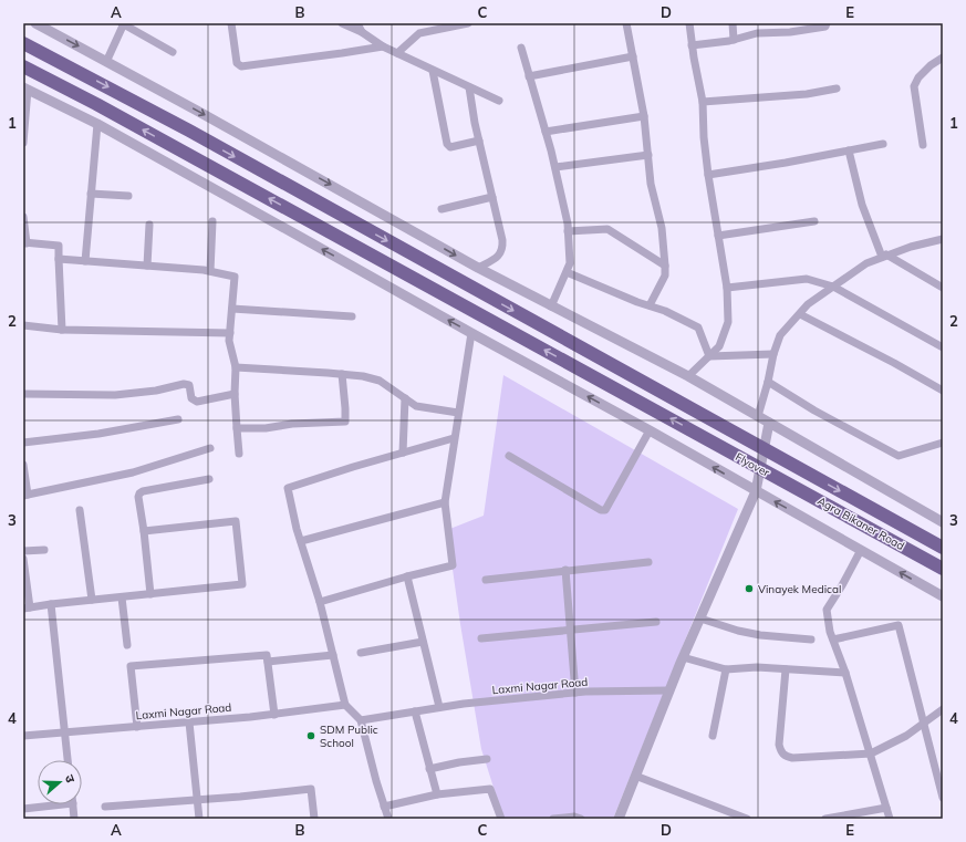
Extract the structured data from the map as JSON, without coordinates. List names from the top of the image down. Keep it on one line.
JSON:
{"streets":{"highway":["Flyover","Agra Bikaner Road"],"street":["Laxmi Nagar Road"]},"crossings":[["Flyover","Agra Bikaner Road"]],"places":["Vinayek Medical","SDM Public School"],"north":"right","grid":{"columns":["A","B","C","D","E"],"rows":["1","2","3","4"]}}
